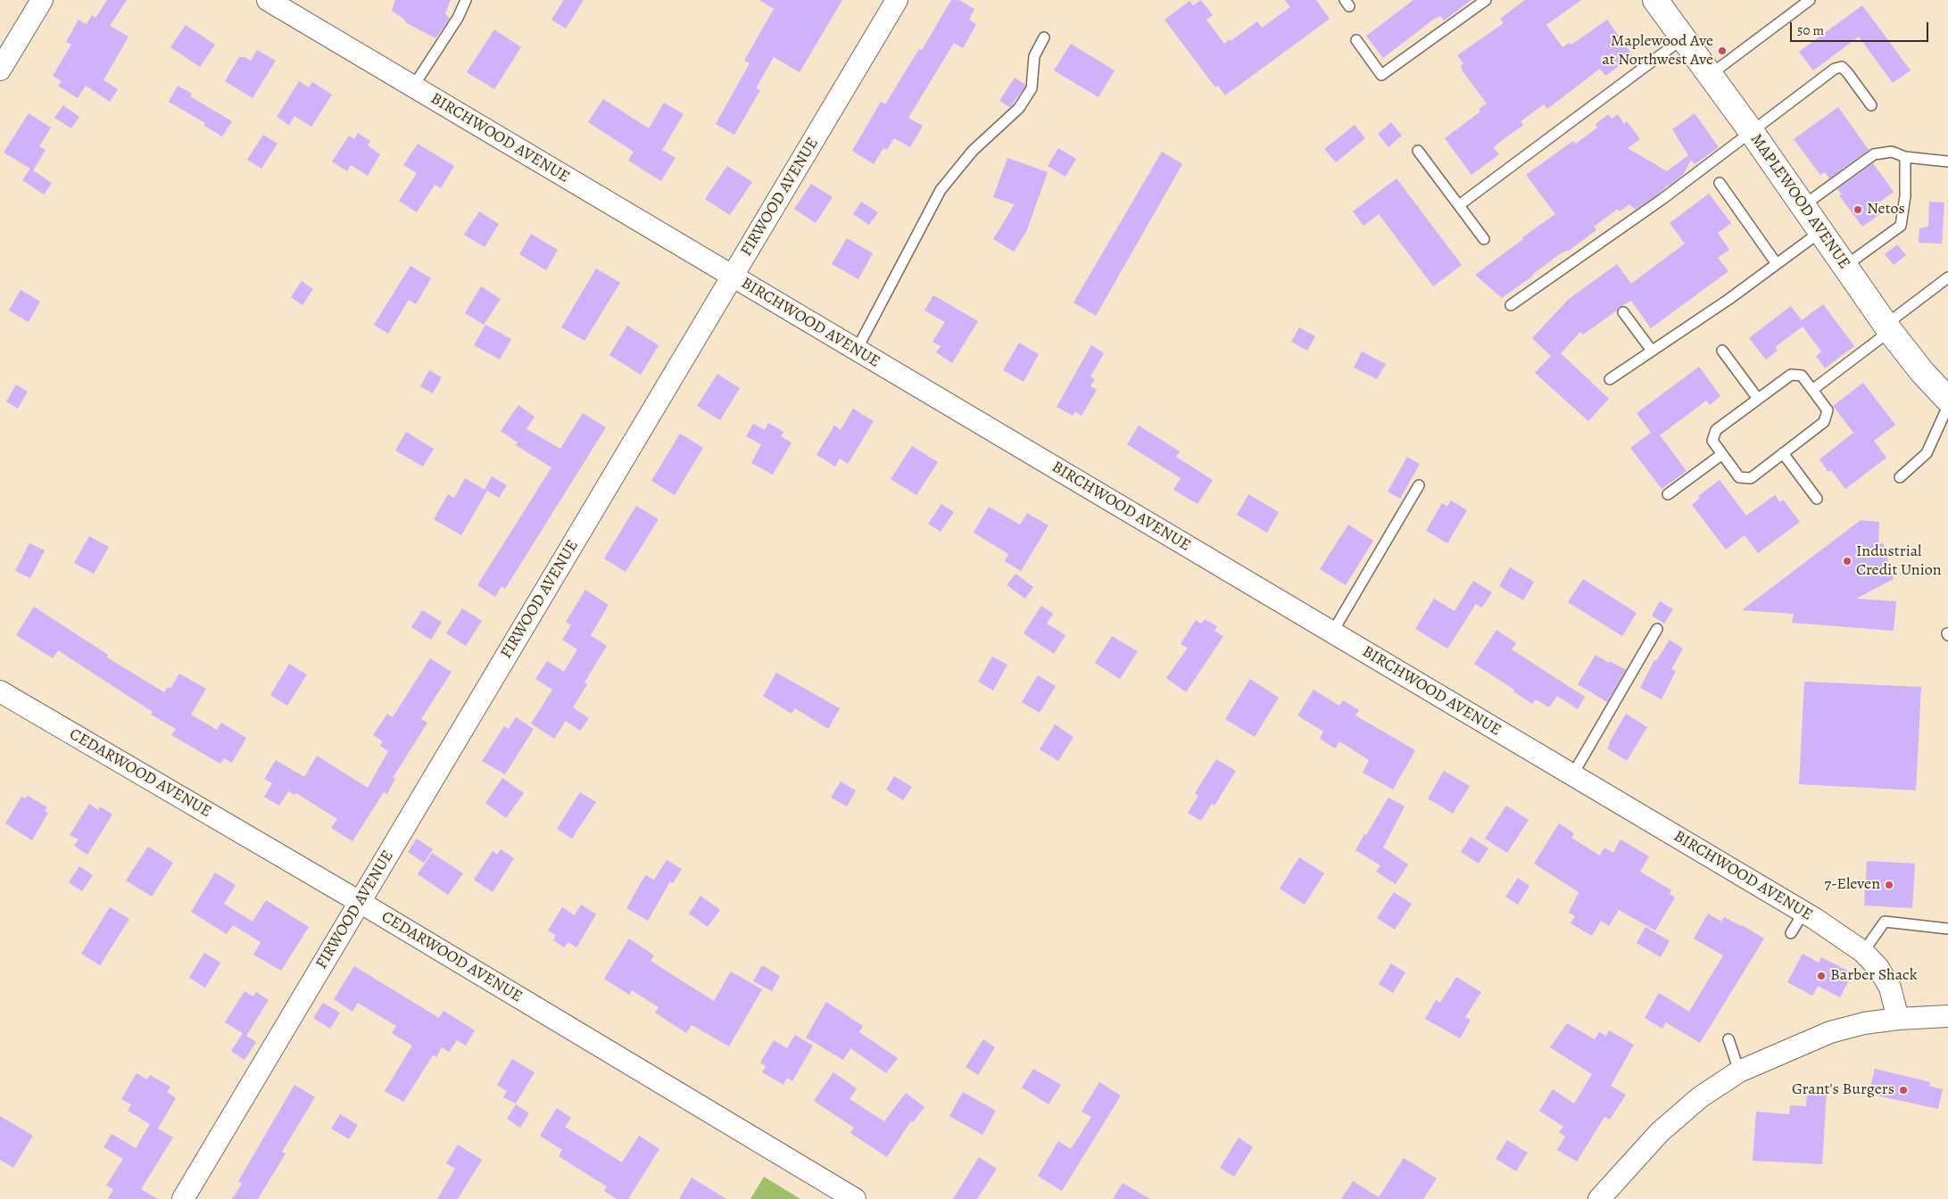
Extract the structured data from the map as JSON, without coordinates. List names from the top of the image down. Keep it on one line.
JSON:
{"streets":{"street":["BIRCHWOOD AVENUE","FIRWOOD AVENUE","MAPLEWOOD AVENUE","CEDARWOOD AVENUE"]},"crossings":[["BIRCHWOOD AVENUE","FIRWOOD AVENUE"],["FIRWOOD AVENUE","CEDARWOOD AVENUE"]],"places":["Maplewood Ave at Northwest Ave","Netos","Industrial Credit Union","7-Eleven","Barber Shack","Grant's Burgers"],"scale_bar":"50 m"}
